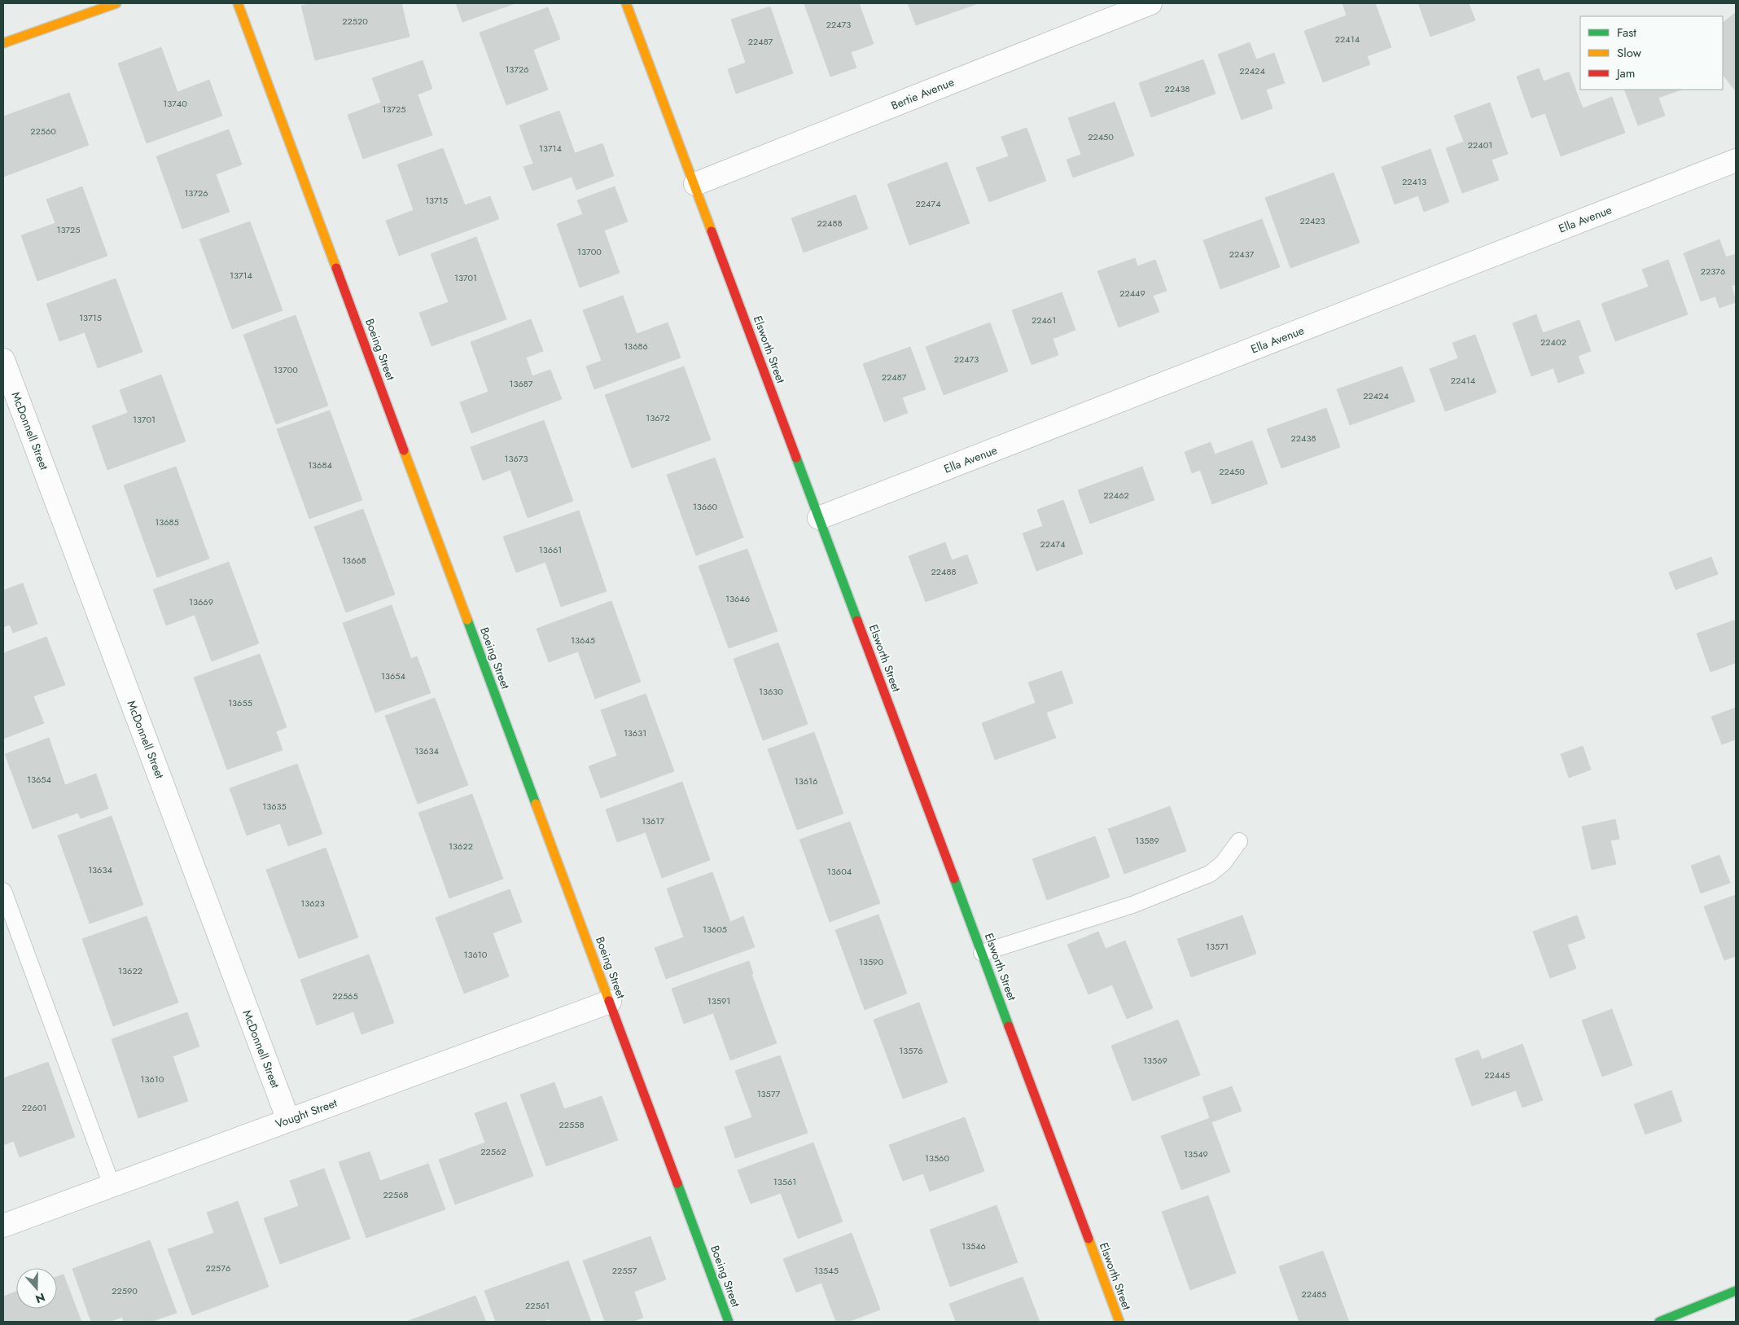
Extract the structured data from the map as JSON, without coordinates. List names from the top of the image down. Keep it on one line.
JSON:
{"streets":{"street":["Bertie Avenue","Ella Avenue","Boeing Street","Elsworth Street","McDonnell Street","Vought Street"]},"crossings":[["Bertie Avenue","Elsworth Street"],["Ella Avenue","Elsworth Street"],["Boeing Street","Vought Street"],["McDonnell Street","Vought Street"]],"house_numbers":["22520","22473","22414","22487","13726","22424","22438","13740","13725","22560","22450","22401","13714","22413","13726","13715","22474","22423","22488","13725","13700","22437","22376","13714","13701","22449","13715","22461","22402","13686","22473","13700","22487","22414","13687","22424","13672","13701","22438","13673","13684","22450","22462","13660","13685","22474","13661","13668","22488","13646","13669","13645","13654","13630","13655","13631","13634","13654","13616","13635","13617","13589","13622","13634","13604","13623","13605","13571","13610","13590","13622","22565","13591","13576","13569","22445","13610","13577","22601","22558","22562","13549","13560","13561","22568","13546","22576","22557","13545","22590","22485","22561"],"legend":["Fast","Slow","Jam"],"north":"bottom"}
